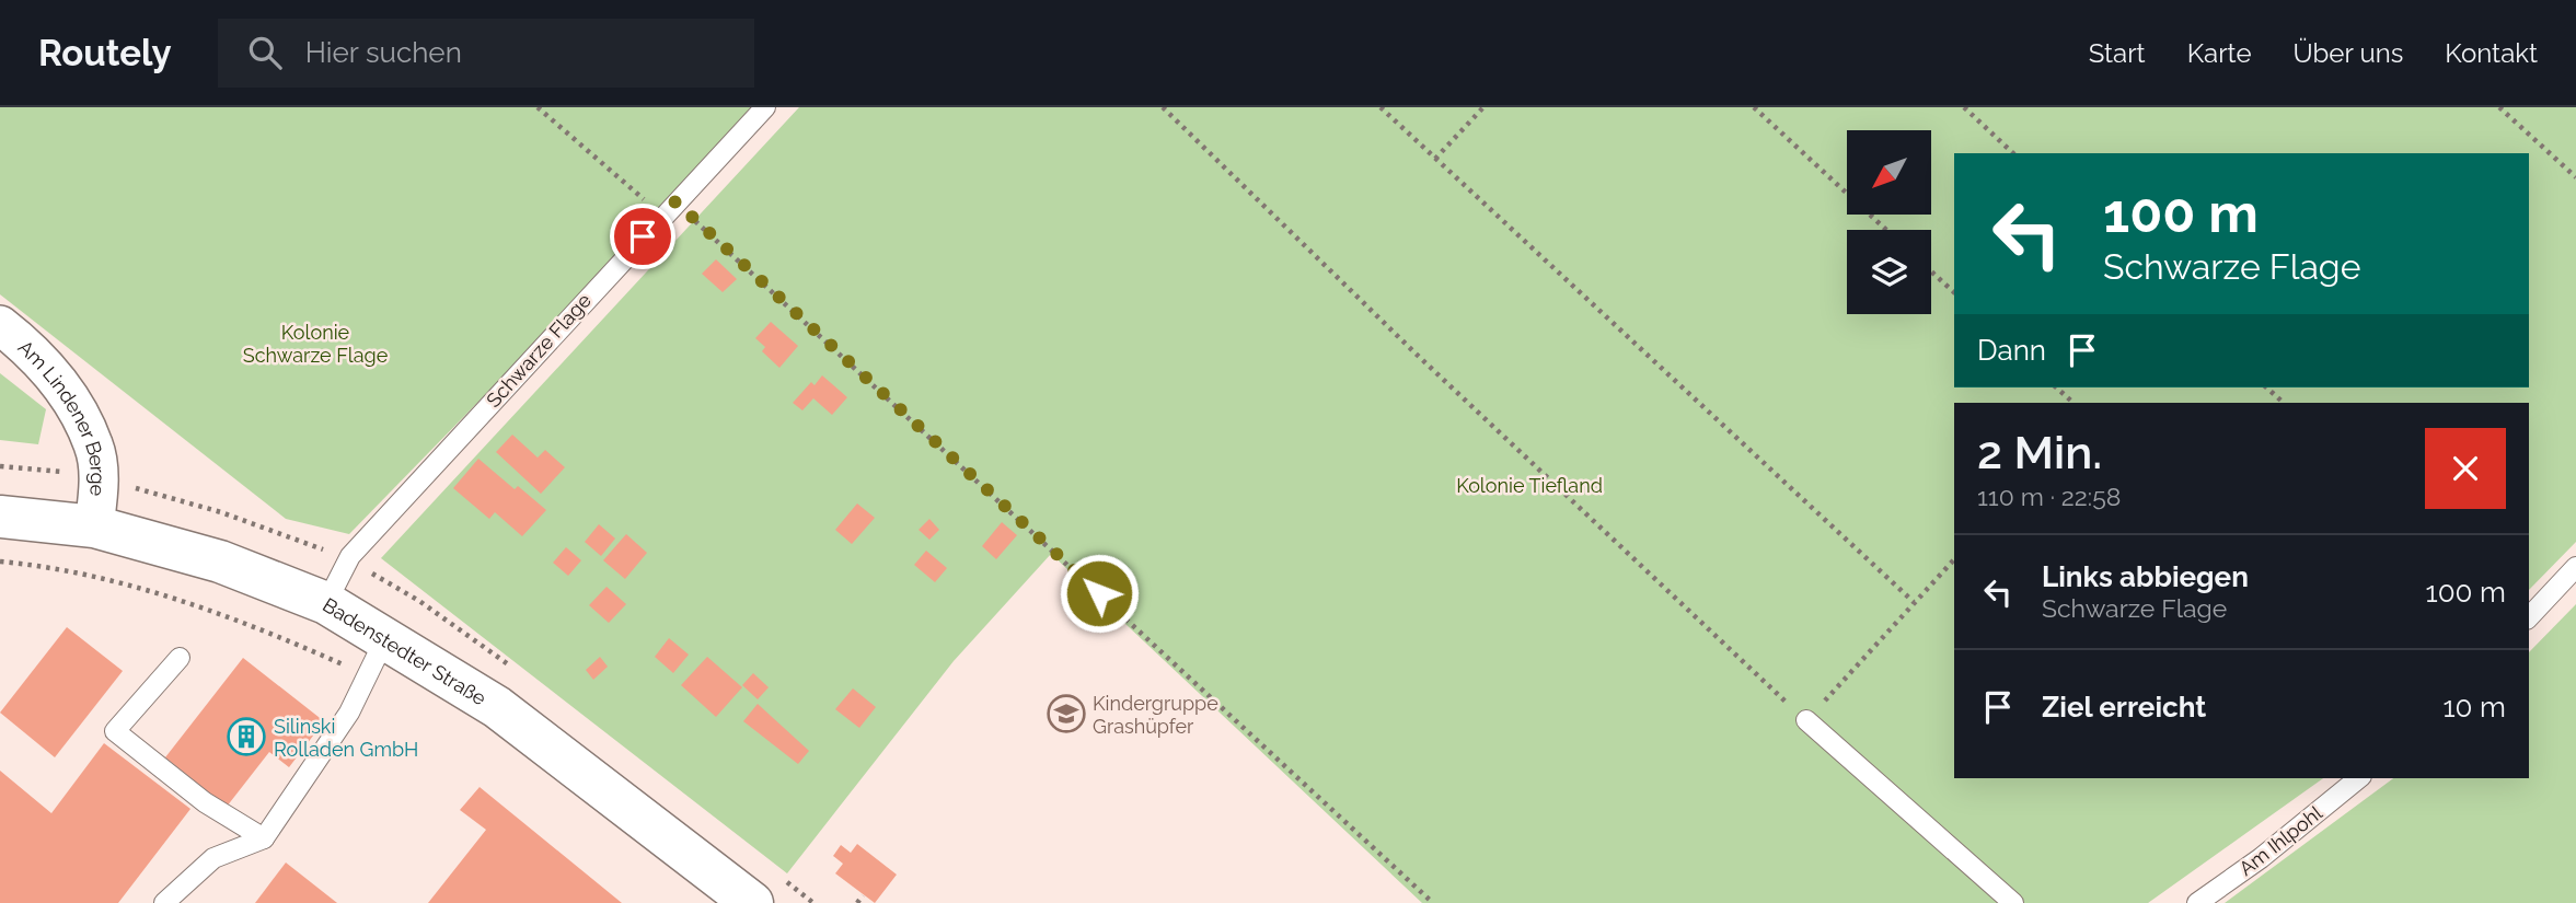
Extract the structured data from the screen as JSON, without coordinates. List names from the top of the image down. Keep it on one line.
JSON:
{"streets":{"street":["Am Lindener Berge","Badenstedter Straße"],"lane":["Schwarze Flage","Am Ihlpohl"]},"crossings":[["Schwarze Flage","Badenstedter Straße"],["Am Lindener Berge","Badenstedter Straße"]],"parks":["Kolonie Schwarze Flage","Kolonie Tiefland"],"places":{"school or university":["Kindergruppe Grashüpfer"],"building":["Silinski Rolladen GmbH"]},"north":"bottom left","page":{"header":"Routely","search":"Hier suchen","nav":["Start","Karte","Über uns","Kontakt"],"turn":["100 m","Schwarze Flage"],"then":"Dann","heading":["2 Min.","110 m · 22:58"],"list":[{"name":"Links abbiegen","note":"Schwarze Flage","value":"100 m"},{"name":"Ziel erreicht","value":"10 m"}]}}
